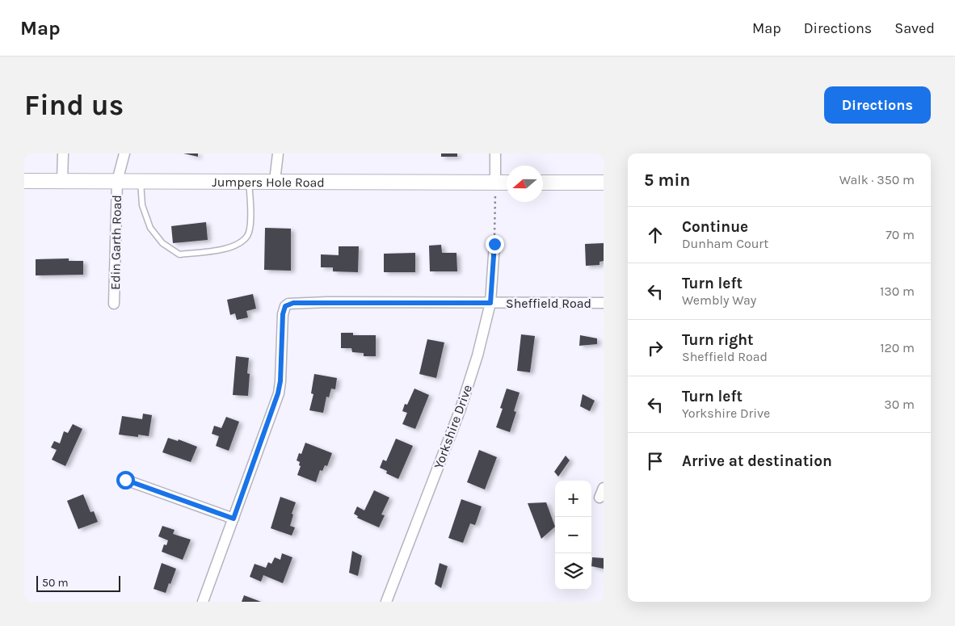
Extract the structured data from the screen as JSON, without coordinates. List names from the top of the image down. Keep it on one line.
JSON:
{"streets":{"main road":["Jumpers Hole Road"],"street":["Edin Garth Road","Sheffield Road","Yorkshire Drive"]},"crossings":[["Jumpers Hole Road","Edin Garth Road"],["Sheffield Road","Yorkshire Drive"]],"scale_bar":"50 m","north":"left","page":{"header":"Map","nav":["Map","Directions","Saved"],"buttons":"Directions","title":"Find us","heading":["5 min","Walk · 350 m"],"list":[["Continue","Dunham Court","70 m"],["Turn left","Wembly Way","130 m"],["Turn right","Sheffield Road","120 m"],["Turn left","Yorkshire Drive","30 m"],"Arrive at destination"],"map_buttons":["+","−"],"scale":"50 m"}}
